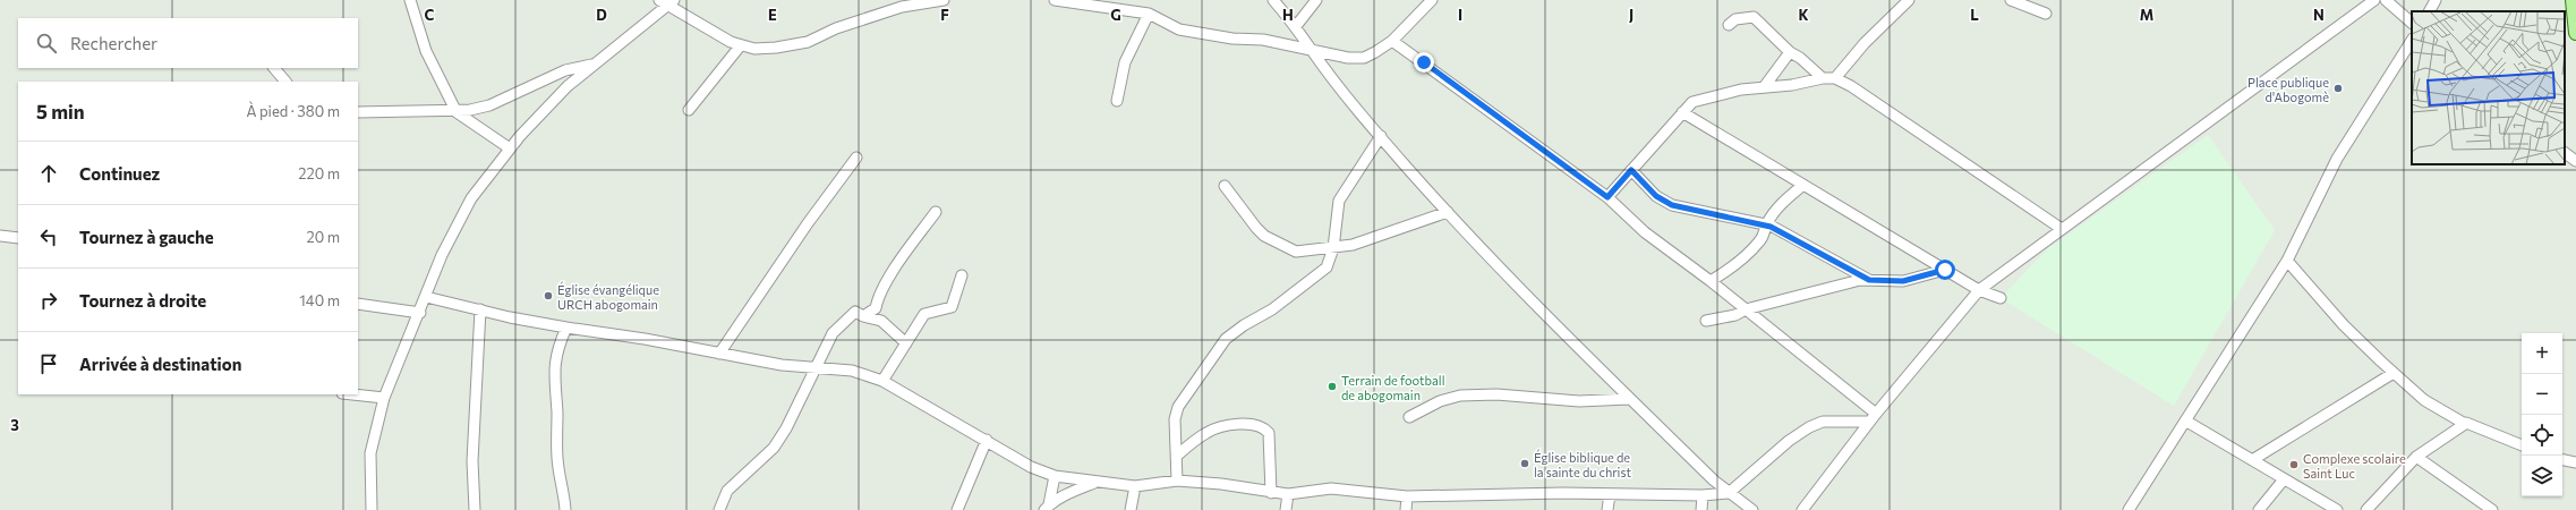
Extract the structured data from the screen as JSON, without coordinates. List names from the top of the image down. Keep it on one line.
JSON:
{"places":["Place publique d'Abogomè","Église évangélique URCH abogomain","Terrain de football de abogomain","Église biblique de la sainte du christ","Complexe scolaire Saint Luc"],"page":{"search":"Rechercher","heading":["5 min","À pied · 380 m"],"list":[["Continuez","220 m"],["Tournez à gauche","20 m"],["Tournez à droite","140 m"],"Arrivée à destination"],"map_buttons":["+","−"]},"grid":{"columns":["C","D","E","F","G","H","I","J","K","L","M","N"],"rows":["3"]}}
